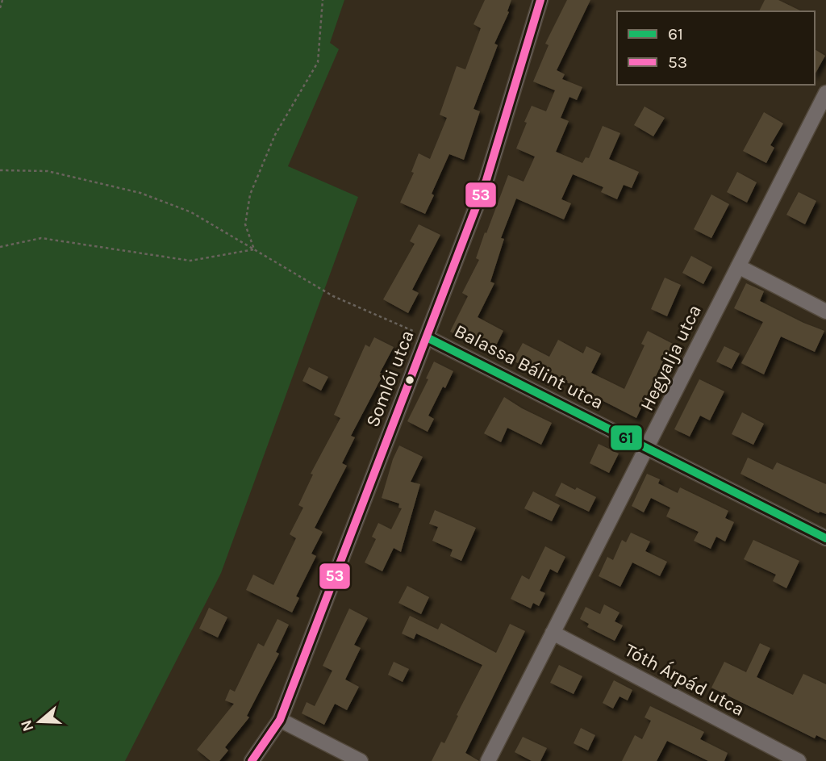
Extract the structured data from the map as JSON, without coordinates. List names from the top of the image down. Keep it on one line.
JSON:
{"streets":{"street":["Hegyalja utca","Balassa Bálint utca","Somlói utca","Tóth Árpád utca"]},"crossings":[["Hegyalja utca","Balassa Bálint utca"],["Hegyalja utca","Tóth Árpád utca"],["Balassa Bálint utca","Somlói utca"]],"lines":["transit line 53","transit line 61"],"legend":["61","53"],"north":"left"}
